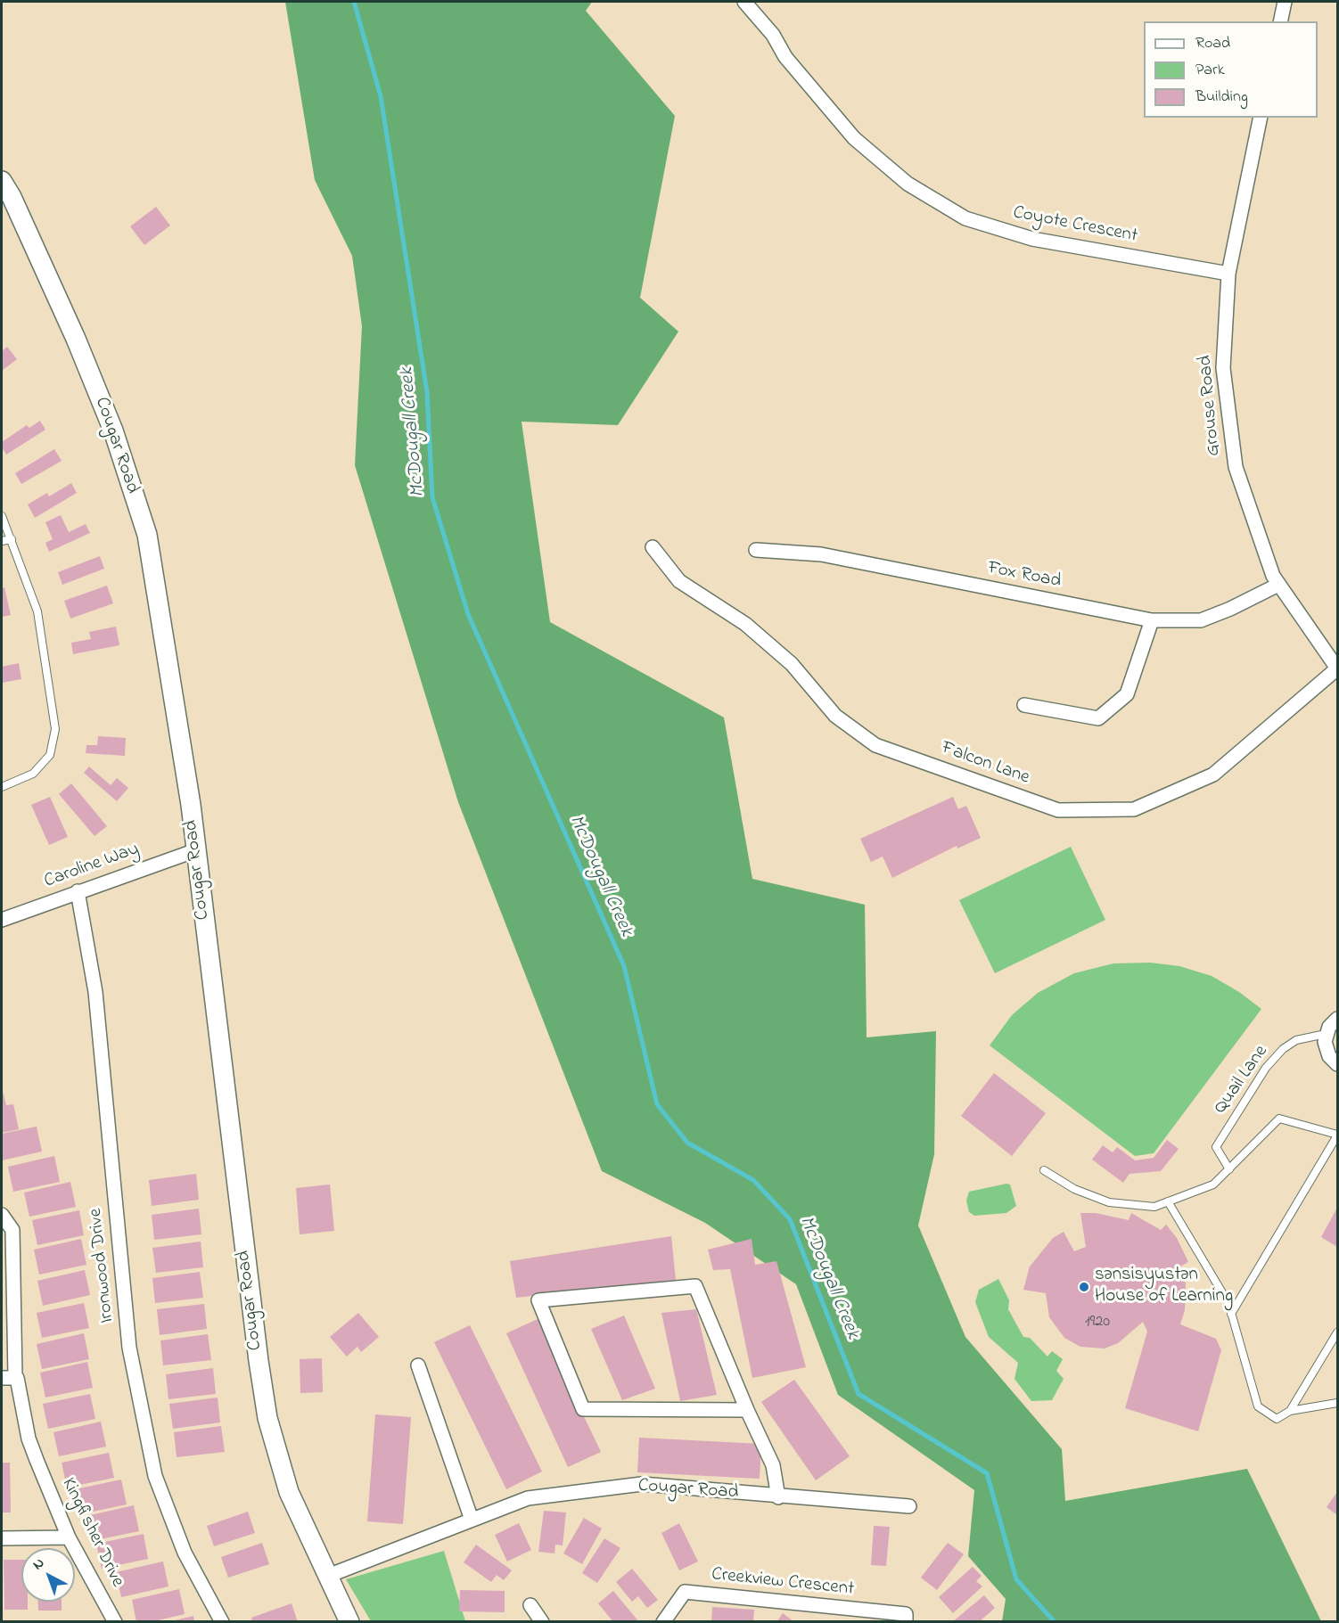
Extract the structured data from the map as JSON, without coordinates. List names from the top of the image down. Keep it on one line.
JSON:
{"streets":{"street":["Coyote Crescent","Grouse Road","Cougar Road","Fox Road","Falcon Lane","Caroline Way","Ironwood Drive","Kingfisher Drive","Creekview Crescent"],"lane":["Quail Lane"]},"crossings":[["Coyote Crescent","Grouse Road"],["Grouse Road","Fox Road"],["Grouse Road","Falcon Lane"],["Cougar Road","Caroline Way"],["Caroline Way","Ironwood Drive"]],"water":["McDougall Creek"],"places":["sənsisyustən House of Learning"],"house_numbers":["1920"],"legend":["Road","Park","Building"],"north":"top left"}
